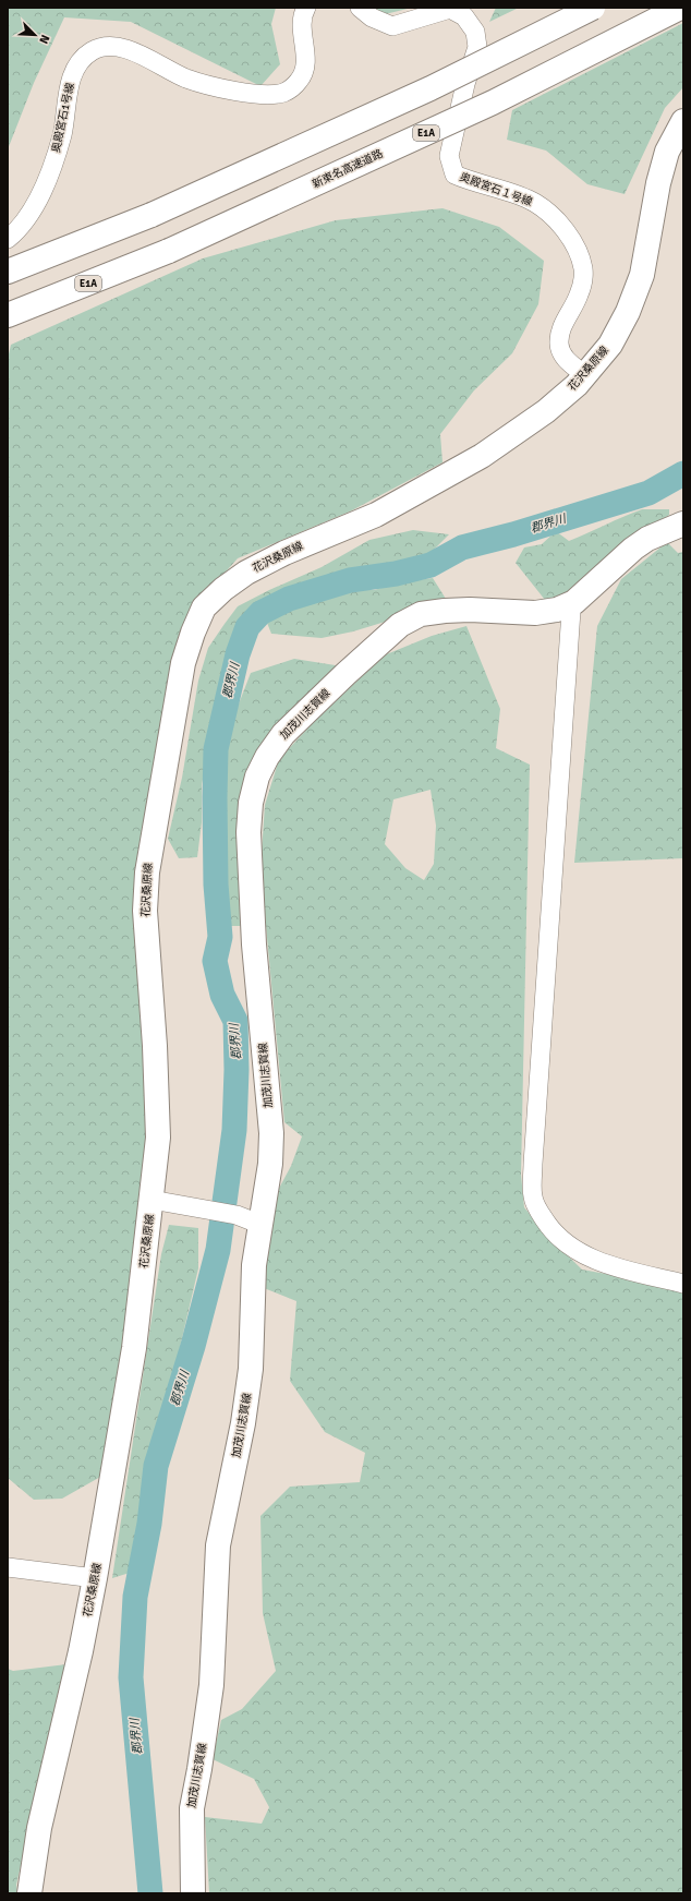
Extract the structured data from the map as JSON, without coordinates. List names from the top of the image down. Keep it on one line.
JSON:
{"streets":{"main road":["E1A","新東名高速道路","花沢桑原線","加茂川志賀線"],"street":["奥殿宮石1号線","奥殿宮石１号線"]},"crossings":[["奥殿宮石１号線","花沢桑原線"]],"water":["郡界川"],"north":"bottom right"}
